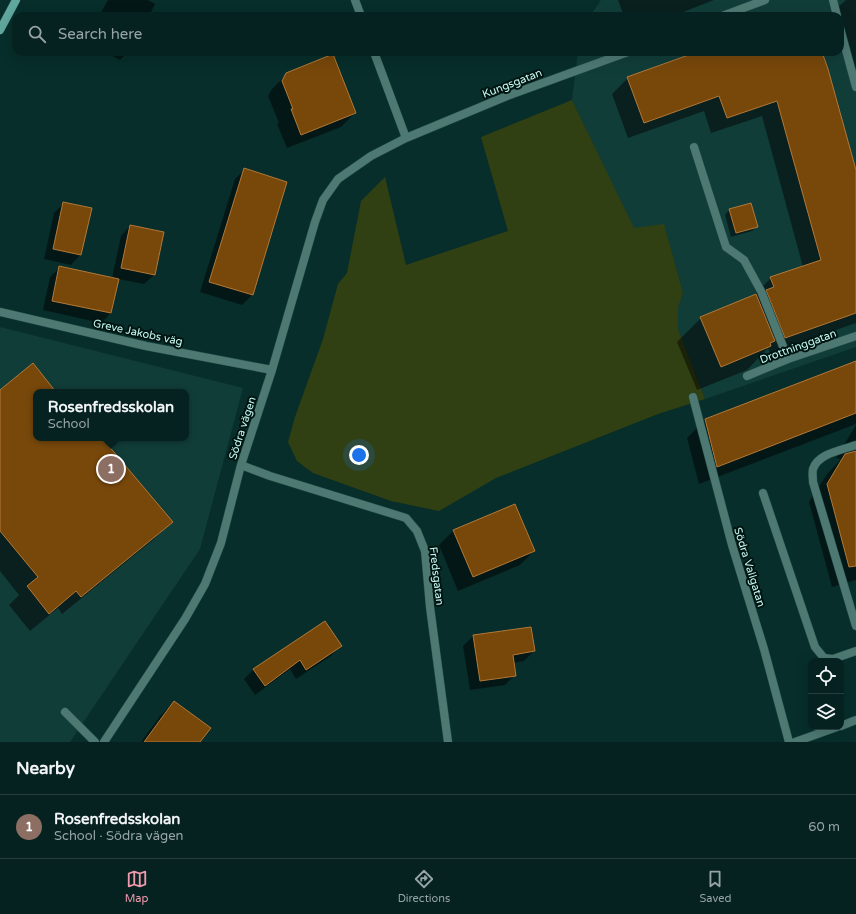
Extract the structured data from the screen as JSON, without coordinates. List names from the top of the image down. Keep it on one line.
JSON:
{"streets":{"street":["Kungsgatan","Greve Jakobs väg","Drottninggatan","Södra vägen","Södra Vallgatan","Fredsgatan"]},"crossings":[["Kungsgatan","Södra vägen"],["Greve Jakobs väg","Södra vägen"],["Södra vägen","Fredsgatan"]],"page":{"search":"Search here","popup":["Rosenfredsskolan","School"],"pins":"1","heading":"Nearby","list":[{"mark":"1","name":"Rosenfredsskolan","note":"School · Södra vägen","value":"60 m"}],"nav":["Map","Directions","Saved"]}}
